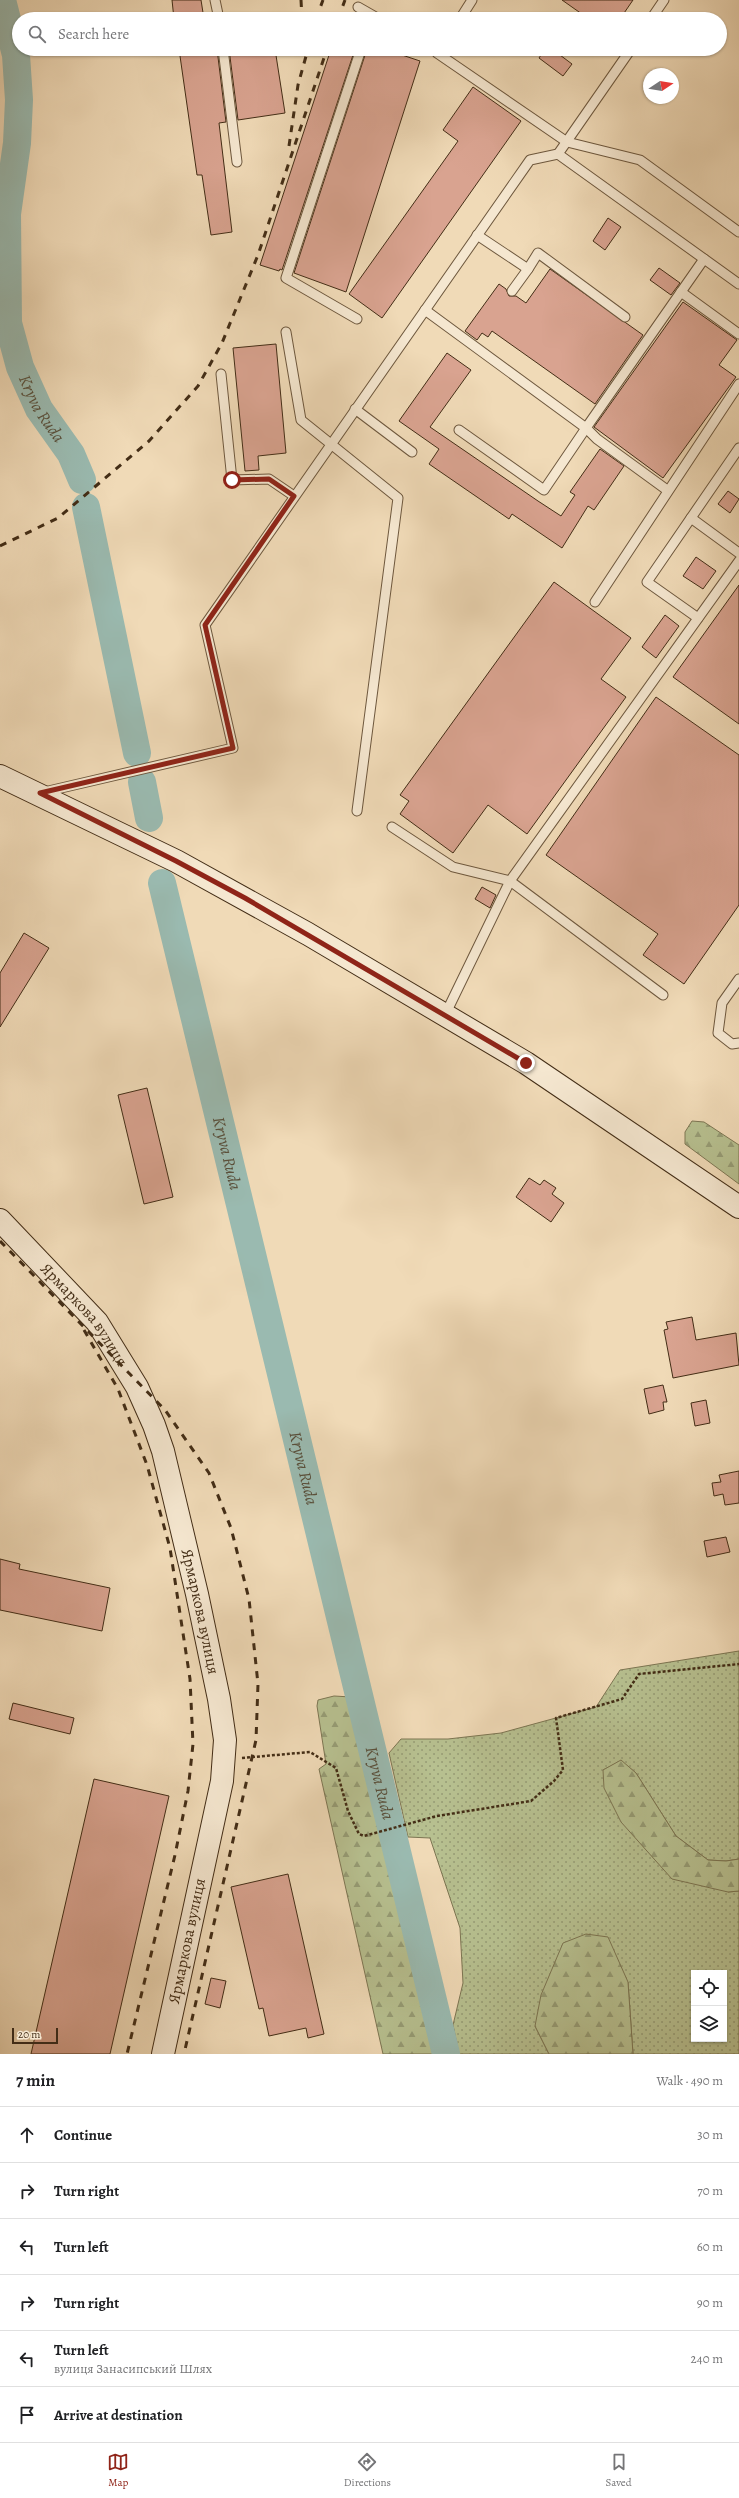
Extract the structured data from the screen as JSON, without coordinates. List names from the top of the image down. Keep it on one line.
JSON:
{"streets":{"street":["Ярмаркова вулиця"]},"water":["Kryva Ruda"],"scale_bar":"20 m","north":"right","page":{"search":"Search here","scale":"20 m","heading":["7 min","Walk · 490 m"],"list":[["Continue","30 m"],["Turn right","70 m"],["Turn left","60 m"],["Turn right","90 m"],["Turn left","вулиця Занасипський Шлях","240 m"],"Arrive at destination"],"nav":["Map","Directions","Saved"]}}
